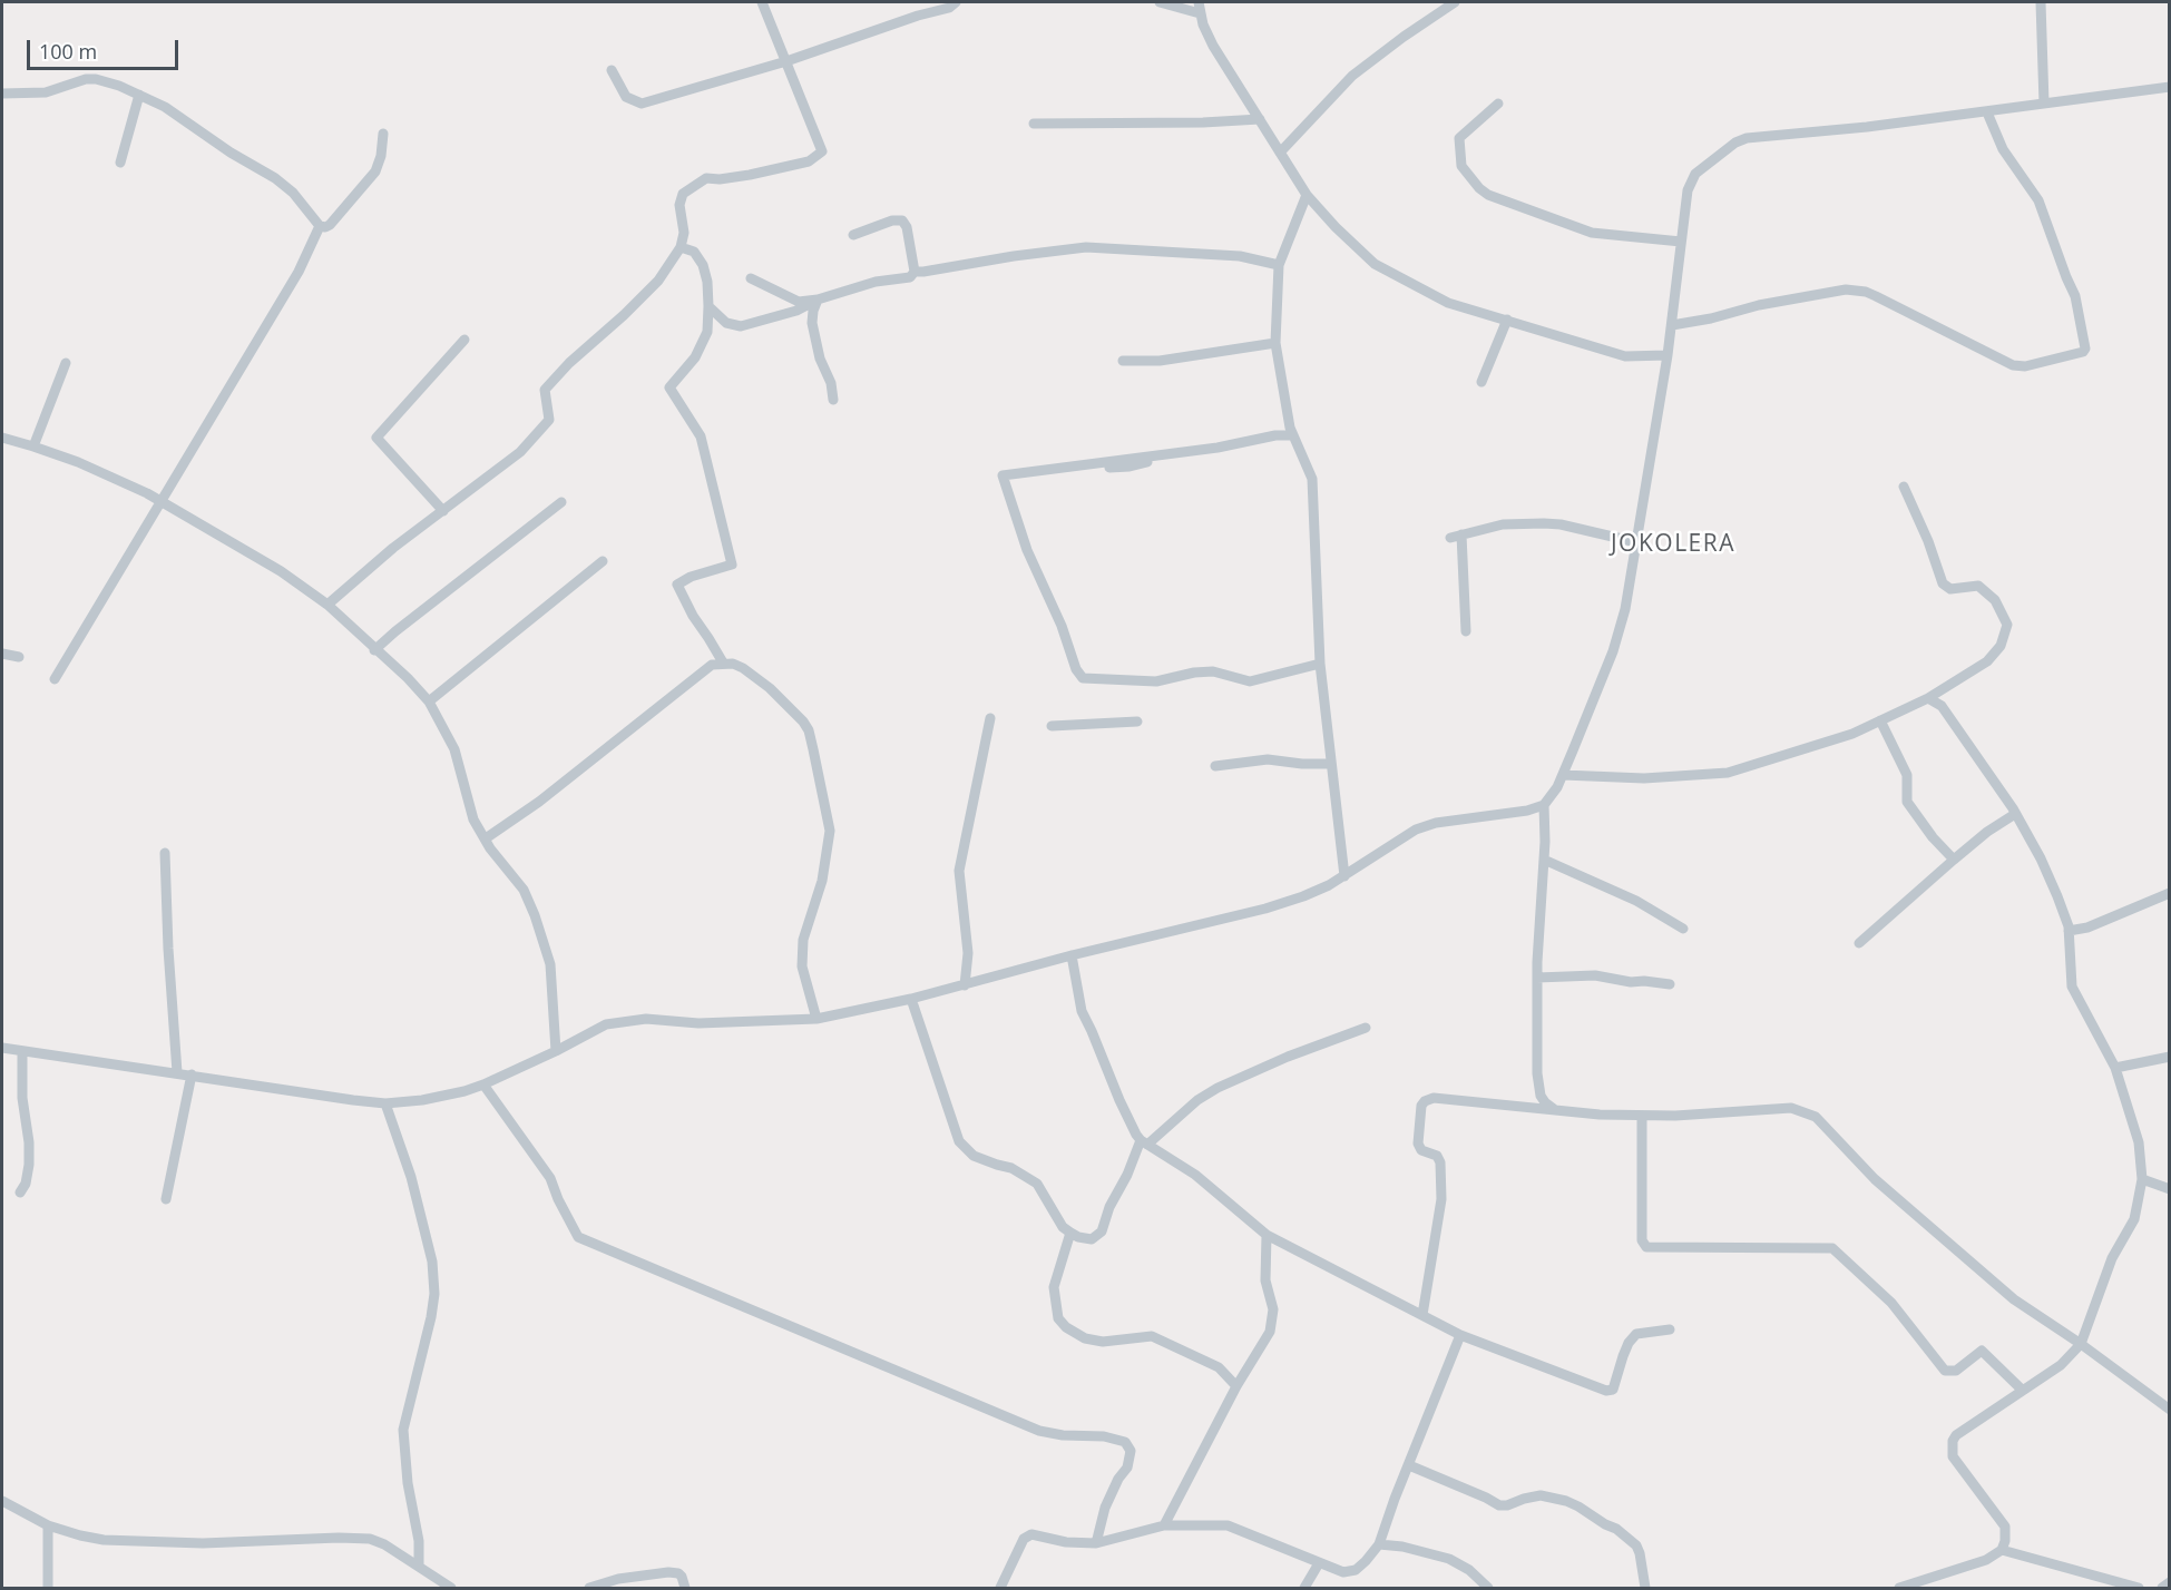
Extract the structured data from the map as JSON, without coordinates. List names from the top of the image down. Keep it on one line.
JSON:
{"districts":["JOKOLERA"],"scale_bar":"100 m"}
